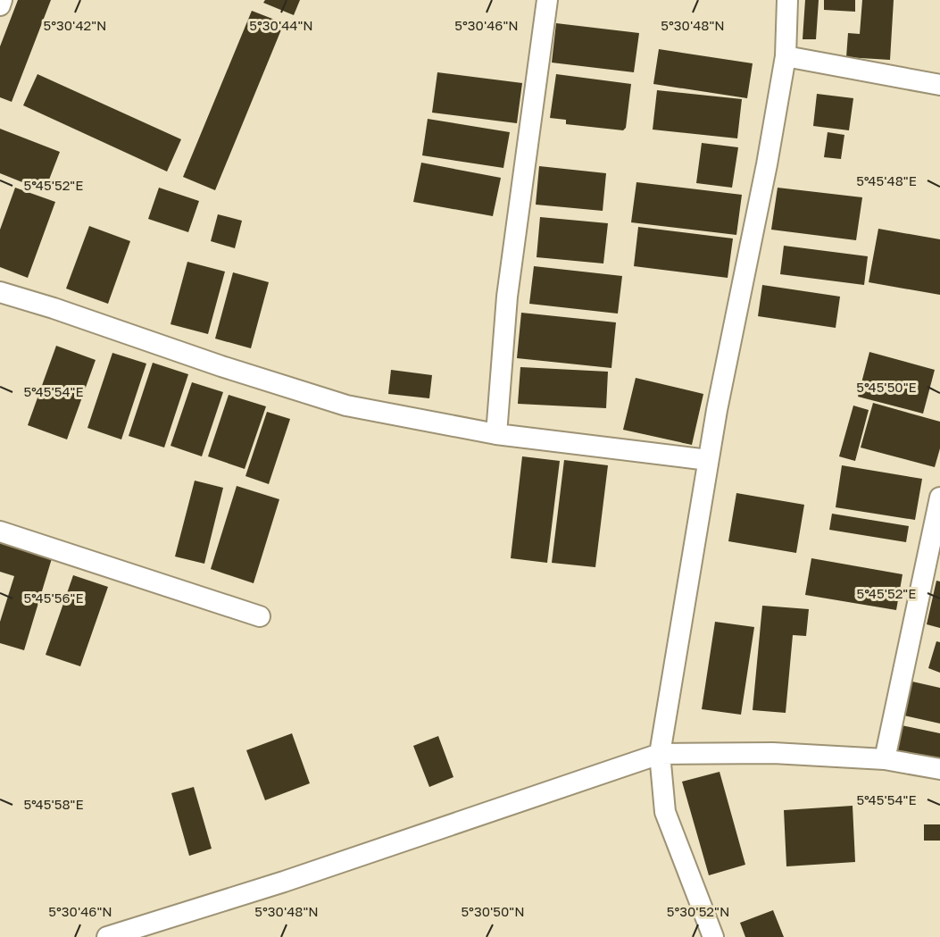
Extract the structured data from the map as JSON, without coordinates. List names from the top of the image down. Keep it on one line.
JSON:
{"coordinates":["5°30'42\"N","5°30'44\"N","5°30'46\"N","5°30'48\"N","5°45'48\"E","5°45'52\"E","5°45'50\"E","5°45'54\"E","5°45'56\"E","5°45'58\"E","5°30'50\"N","5°30'52\"N"]}
